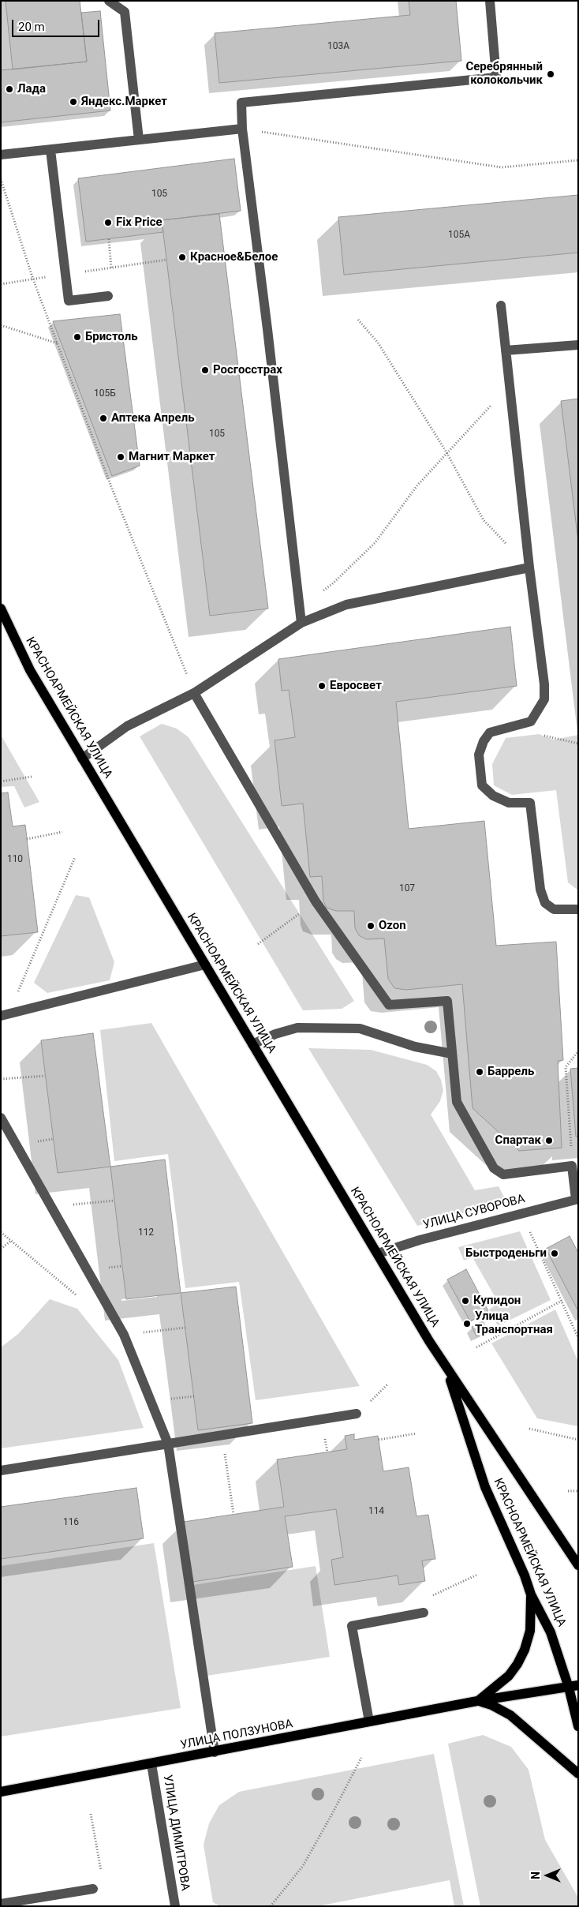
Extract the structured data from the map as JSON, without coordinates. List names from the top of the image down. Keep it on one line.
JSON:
{"streets":{"main road":["КРАСНОАРМЕЙСКАЯ УЛИЦА","УЛИЦА ПОЛЗУНОВА"],"street":["УЛИЦА СУВОРОВА","УЛИЦА ДИМИТРОВА"]},"crossings":[["КРАСНОАРМЕЙСКАЯ УЛИЦА","УЛИЦА СУВОРОВА"],["КРАСНОАРМЕЙСКАЯ УЛИЦА","УЛИЦА ПОЛЗУНОВА"],["УЛИЦА ПОЛЗУНОВА","УЛИЦА ДИМИТРОВА"]],"places":["Серебрянный колокольчик","Лада","Яндекс.Маркет","Fix Price","Красное&Белое","Бристоль","Росгосстрах","Аптека Апрель","Магнит Маркет","Евросвет","Ozon","Баррель","Спартак","Быстроденьги","Купидон","Улица Транспортная"],"house_numbers":["103А","105","105А","105Б","105","110","107","112","114","116"],"scale_bar":"20 m","north":"left"}
